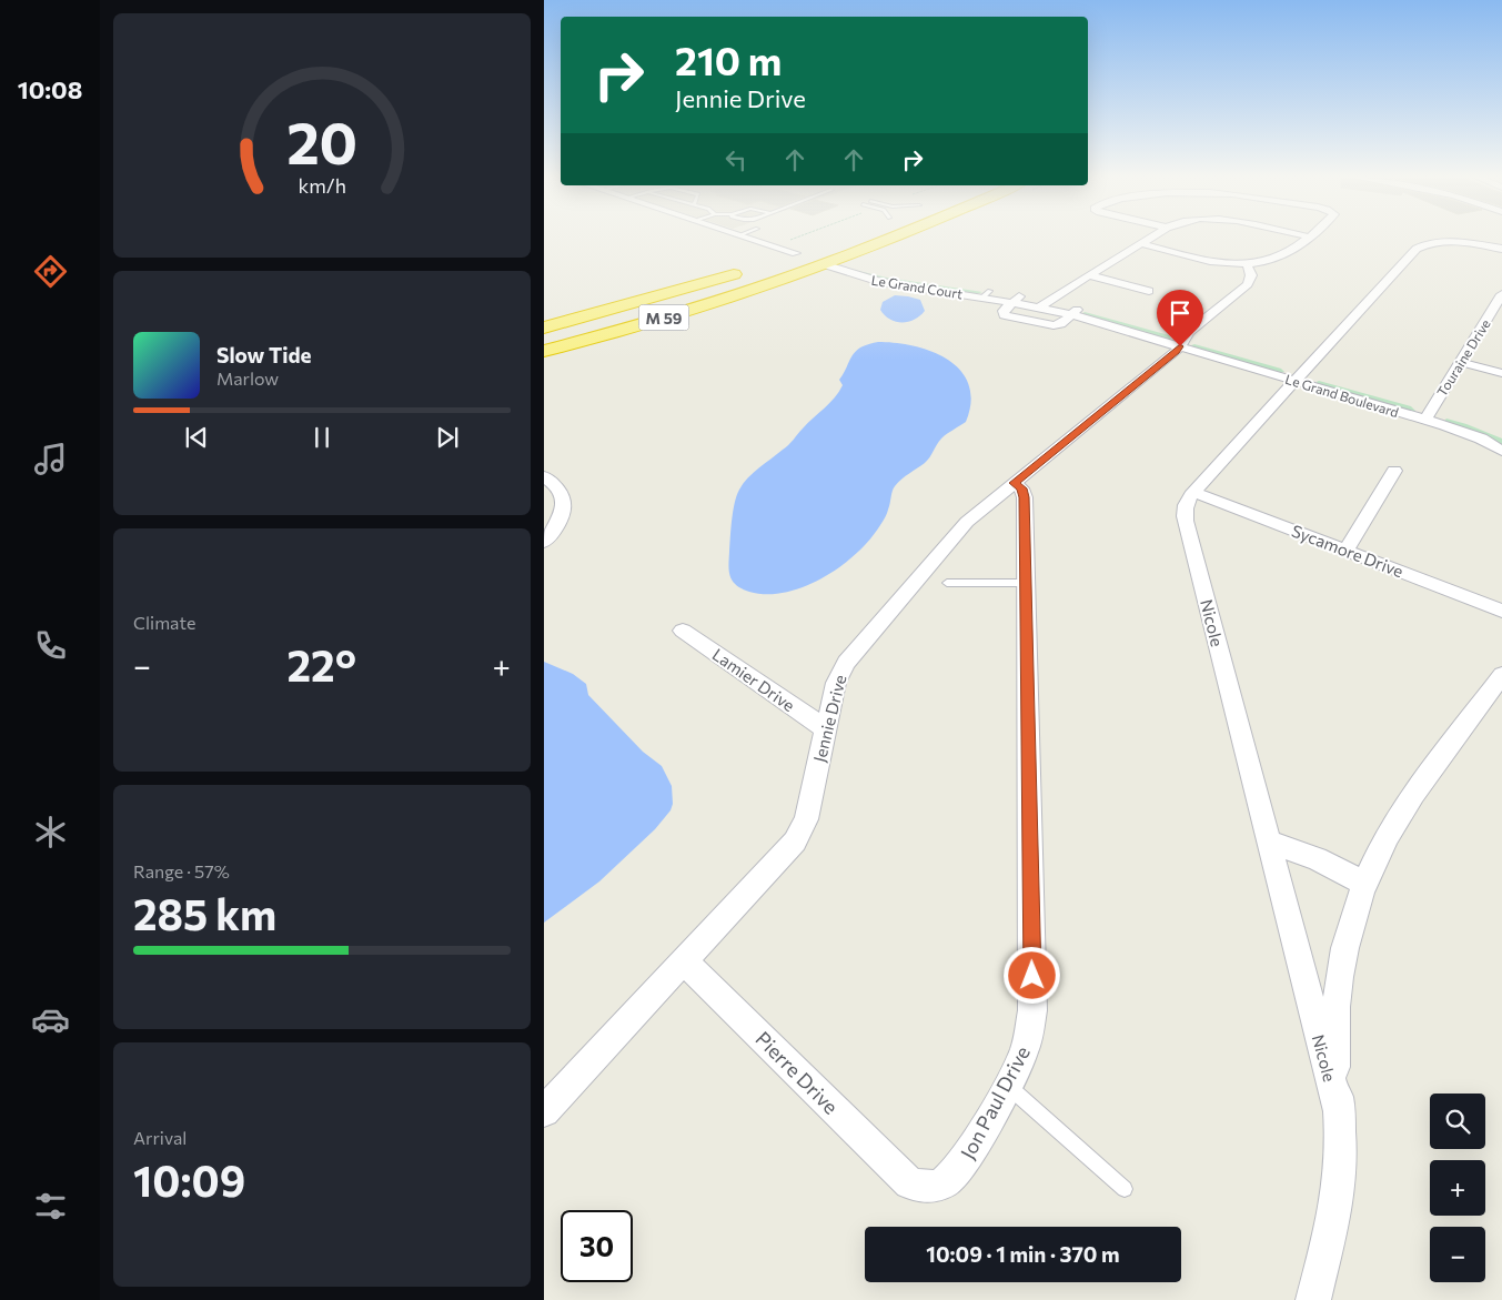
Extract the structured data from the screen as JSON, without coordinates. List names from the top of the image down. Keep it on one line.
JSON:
{"streets":{"highway":["M 59"],"street":["Le Grand Court","Touraine Drive","Le Grand Boulevard","Sycamore Drive","Nicole","Lamier Drive","Jennie Drive","Pierre Drive","Jon Paul Drive"]},"crossings":[["Le Grand Court","M 59"],["Le Grand Court","Le Grand Boulevard"],["Le Grand Court","Jennie Drive"],["Touraine Drive","Le Grand Boulevard"],["Le Grand Boulevard","Nicole"],["Le Grand Boulevard","Jennie Drive"],["Sycamore Drive","Nicole"],["Lamier Drive","Jennie Drive"],["Jennie Drive","Pierre Drive"],["Jennie Drive","Jon Paul Drive"],["Pierre Drive","Jon Paul Drive"]],"page":{"tabs":"10:08","turn":["210 m","Jennie Drive"],"song":["Slow Tide","Marlow"],"tile":["Climate",["Range · 57%","285 km"],["Arrival","10:09"]],"heat":["−","22°","+"],"map_buttons":["+","−"],"limit":"30","trip":"10:09 · 1 min · 370 m","gauge":["20","km/h"]}}
